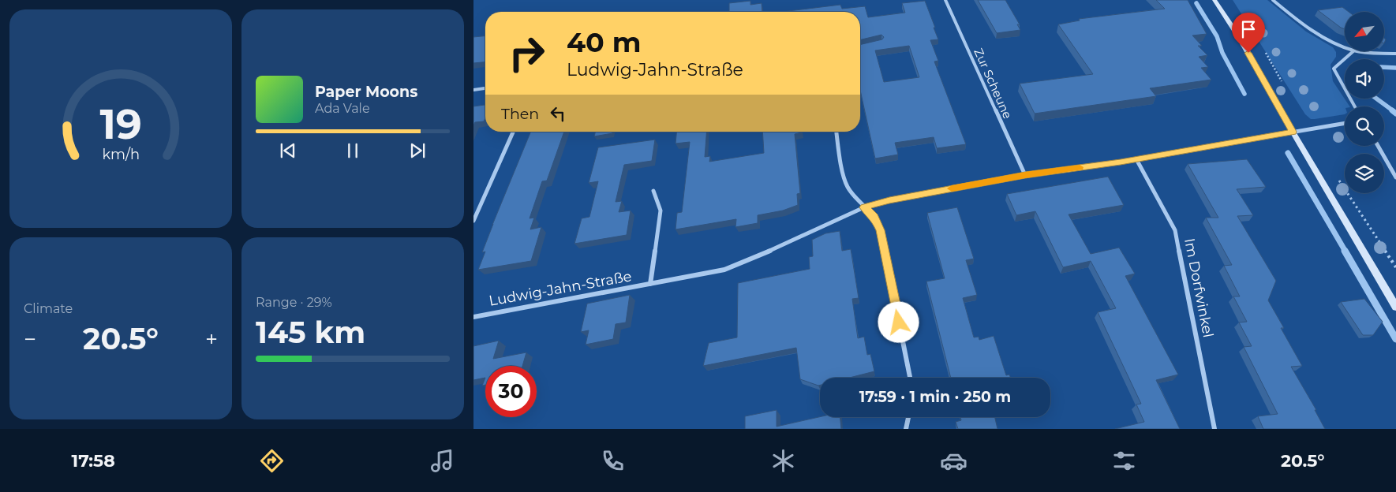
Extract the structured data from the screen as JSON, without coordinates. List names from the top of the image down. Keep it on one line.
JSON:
{"streets":{"street":["Zur Scheune","Im Dorfwinkel","Ludwig-Jahn-Straße"]},"crossings":[["Zur Scheune","Ludwig-Jahn-Straße"],["Im Dorfwinkel","Ludwig-Jahn-Straße"]],"north":"bottom left","page":{"turn":["40 m","Ludwig-Jahn-Straße"],"song":["Paper Moons","Ada Vale"],"then":"Then","tile":["Climate",["Range · 29%","145 km"]],"heat":["−","20.5°","+"],"limit":"30","trip":"17:59 · 1 min · 250 m","tabs":["17:58","20.5°"],"gauge":["19","km/h"]}}
